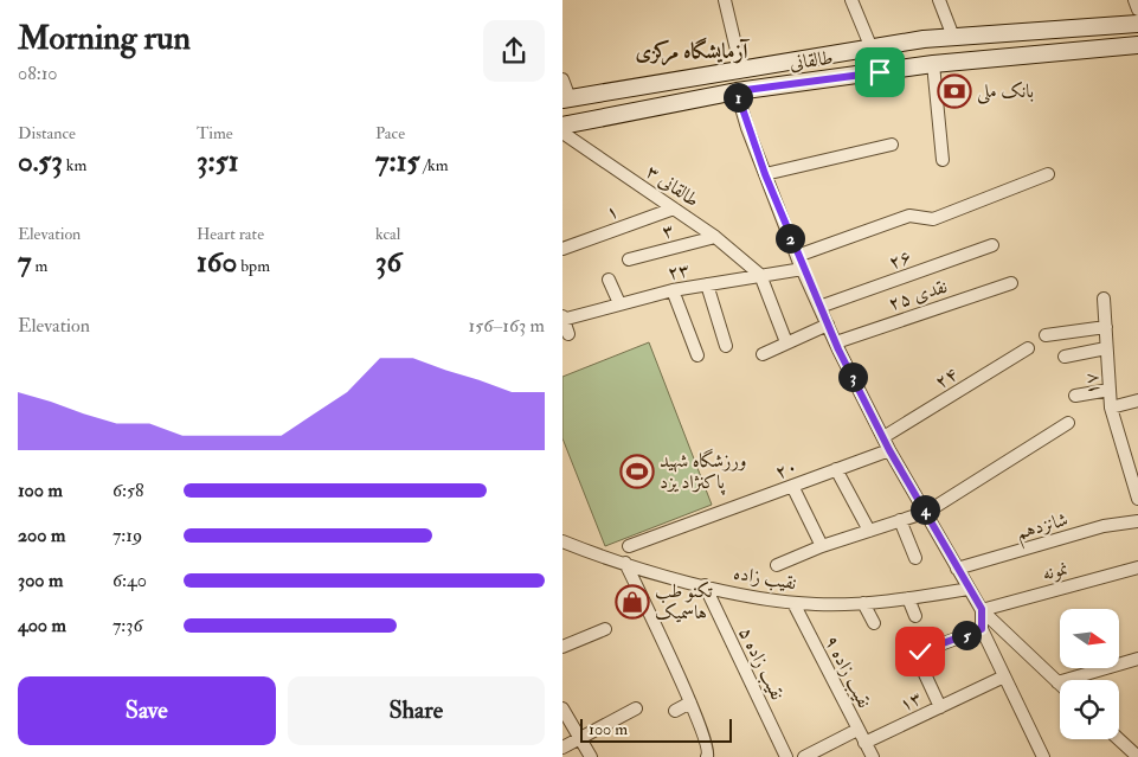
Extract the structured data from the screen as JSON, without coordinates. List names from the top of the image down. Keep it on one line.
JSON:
{"streets":{"main road":["طالقانی"],"street":["طالقانی ۳","۱","۳","۲۶","۲۳","۲۵ نقدی","۲۴","۱۷","۲۰","شانزدهم","نمونه","نقیب زاده","نقیب زاده ۵","نقیب زاده ۹","۱۳"]},"crossings":[["طالقانی ۳","۱"],["طالقانی ۳","۳"],["طالقانی ۳","۲۳"],["نقیب زاده","نقیب زاده ۵"],["نقیب زاده","نقیب زاده ۹"],["نقیب زاده ۹","۱۳"]],"districts":["آزمایشگاه مرکزی"],"places":{"bank":["بانک ملی"],"sports":["ورزشگاه شهید پاکنژاد یزد"],"shop":["تکنو طب هاسمیک"]},"scale_bar":"100 m","north":"right","page":{"heading":["Morning run","08:10"],"pins":["1","2","3","4","5"],"stats":[["Distance","0.53 km"],["Time","3:51"],["Pace","7:15 /km"],["Elevation","7 m"],["Heart rate","160 bpm"],["kcal","36"]],"chart":["Elevation","156–163 m"],"list":[{"name":"100 m","note":"6:58"},{"name":"200 m","note":"7:19"},{"name":"300 m","note":"6:40"},{"name":"400 m","note":"7:36"}],"buttons":["Save","Share"],"scale":"100 m"}}
